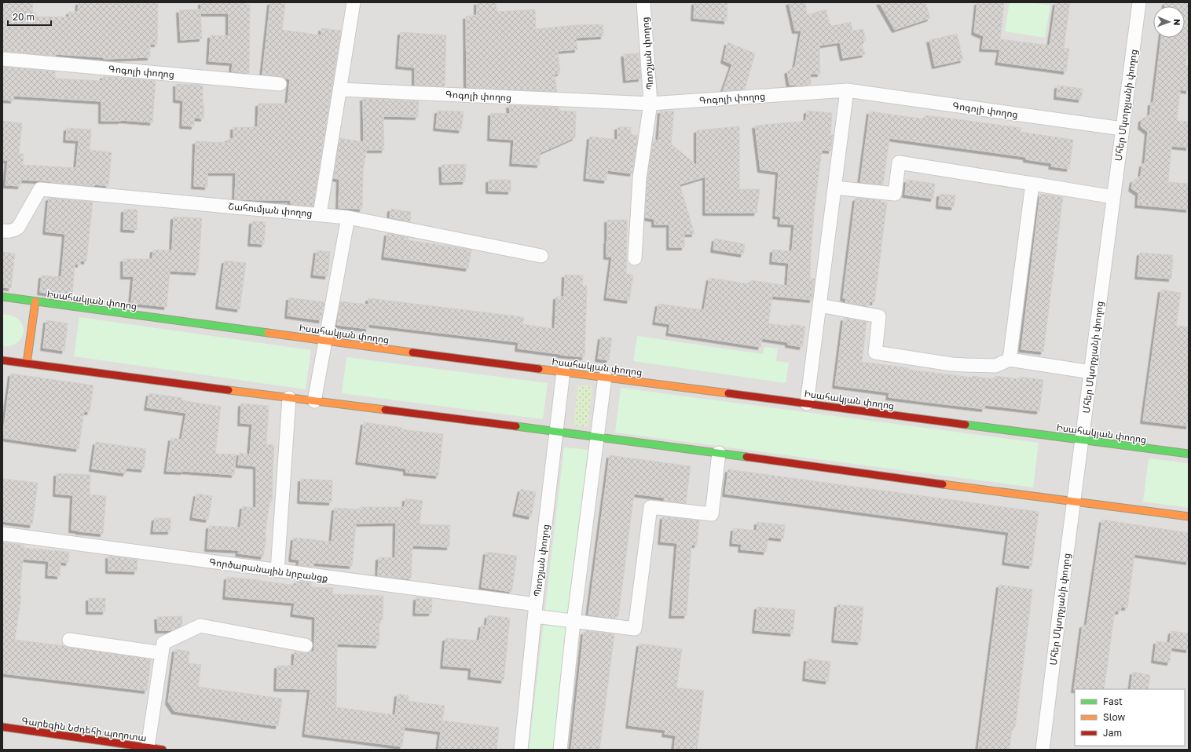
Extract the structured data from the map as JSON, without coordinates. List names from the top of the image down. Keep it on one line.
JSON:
{"streets":{"main road":["Իսահակյան փողոց","Գարեգին Նժդեհի պողոտա"],"street":["Պռոշյան փողոց","Գոգոլի փողոց","Մհեր Մկտրչյանի փողոց","Շահումյան փողոց","Գործարանային նրբանցք"]},"crossings":[["Պռոշյան փողոց","Գոգոլի փողոց"],["Պռոշյան փողոց","Իսահակյան փողոց"],["Պռոշյան փողոց","Գործարանային նրբանցք"],["Գոգոլի փողոց","Մհեր Մկտրչյանի փողոց"],["Մհեր Մկտրչյանի փողոց","Իսահակյան փողոց"]],"legend":["Fast","Slow","Jam"],"scale_bar":"20 m","north":"right"}
